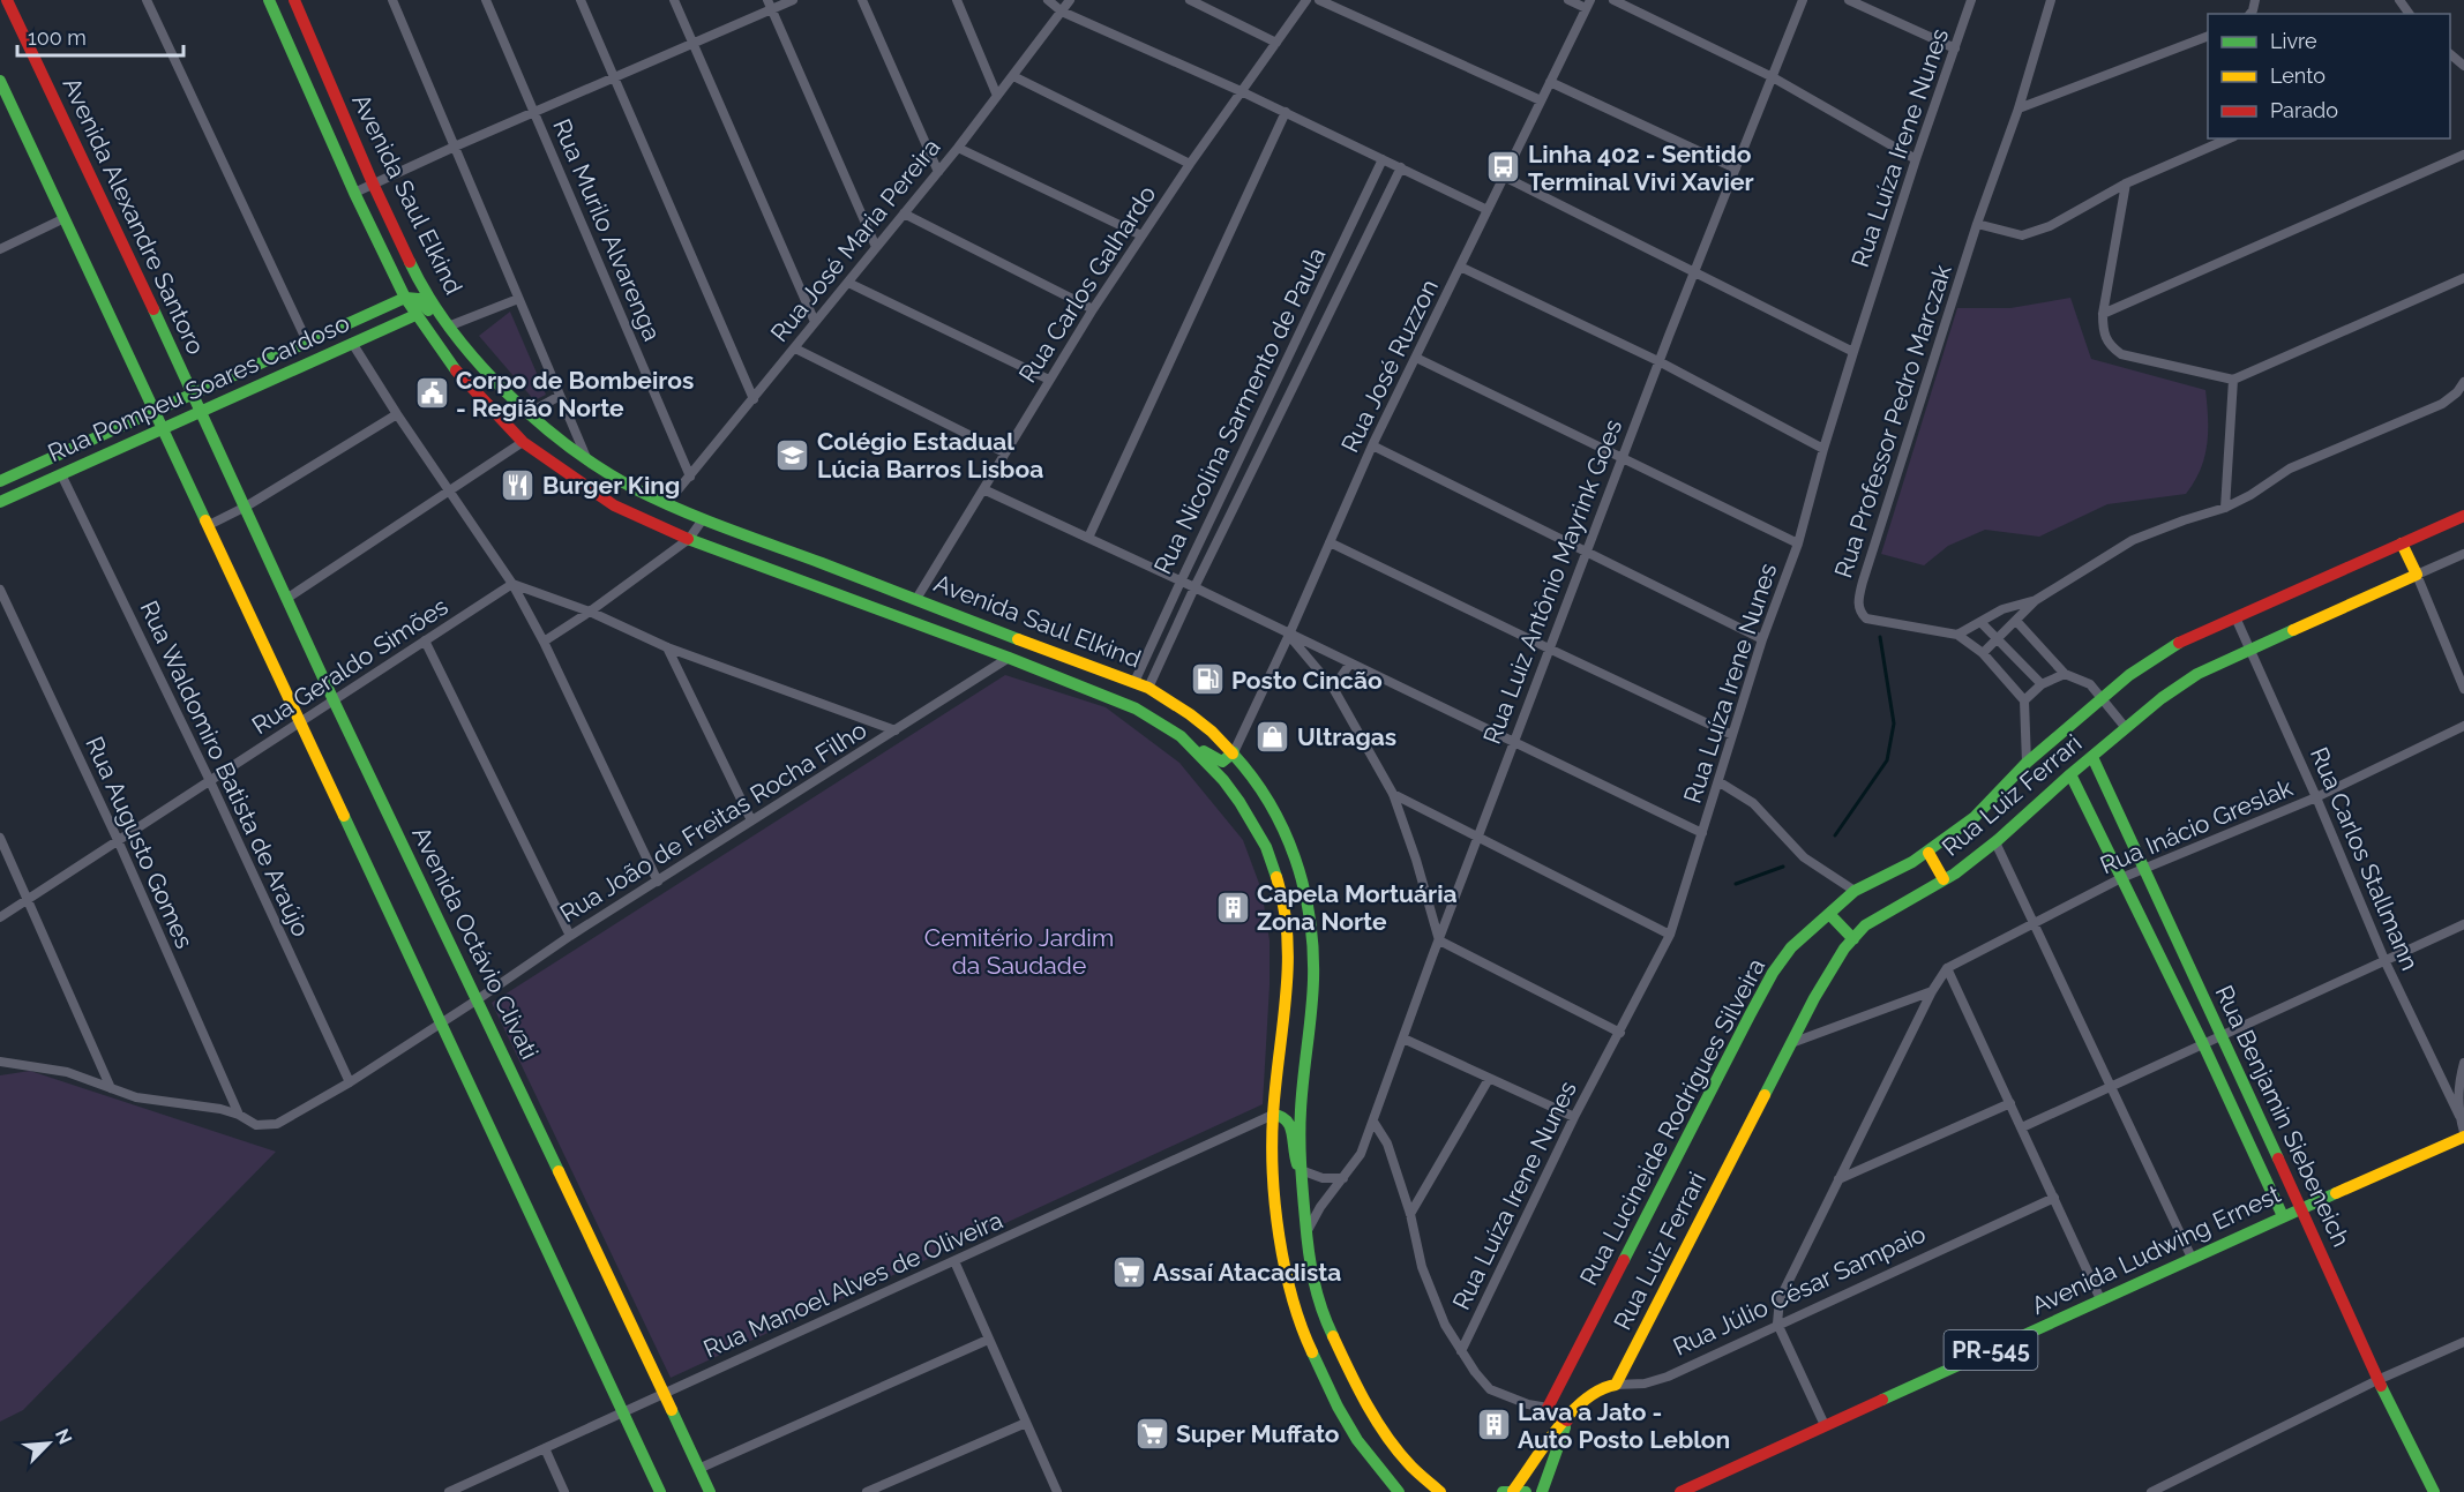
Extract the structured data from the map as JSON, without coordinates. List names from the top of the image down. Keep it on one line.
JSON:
{"streets":{"main road":["Avenida Saul Elkind","Avenida Alexandre Santoro","Rua Pompeu Soares Cardoso","Rua Luiz Ferrari","Avenida Octávio Clivati","Rua Benjamin Siebeneich","Rua Lucineide Rodrigues Silveira","Avenida Ludwing Ernest","Rua Júlio César Sampaio","PR-545"],"street":["Rua Luíza Irene Nunes","Rua Murilo Alvarenga","Rua José Maria Pereira","Rua Carlos Galhardo","Rua José Ruzzon","Rua Nicolina Sarmento de Paula","Rua Professor Pedro Marczak","Rua Luiz Antônio Mayrink Goes","Rua Geraldo Simões","Rua Waldomiro Batista de Araújo","Rua João de Freitas Rocha Filho","Rua Inácio Greslak","Rua Augusto Gomes","Rua Carlos Stallmann","Rua Manoel Alves de Oliveira"]},"crossings":[["Avenida Saul Elkind","Rua José Maria Pereira"],["Avenida Saul Elkind","Rua Carlos Galhardo"],["Avenida Saul Elkind","Rua José Ruzzon"],["Avenida Saul Elkind","Rua Pompeu Soares Cardoso"],["Avenida Saul Elkind","Rua Nicolina Sarmento de Paula"],["Avenida Saul Elkind","Rua Luiz Antônio Mayrink Goes"],["Avenida Saul Elkind","Rua João de Freitas Rocha Filho"],["Avenida Saul Elkind","Rua Manoel Alves de Oliveira"],["Avenida Alexandre Santoro","Rua Pompeu Soares Cardoso"],["Avenida Alexandre Santoro","Avenida Octávio Clivati"],["Rua Murilo Alvarenga","Rua José Maria Pereira"],["Rua Pompeu Soares Cardoso","Rua Waldomiro Batista de Araújo"],["Rua Pompeu Soares Cardoso","Avenida Octávio Clivati"],["Rua Geraldo Simões","Rua Waldomiro Batista de Araújo"],["Rua Geraldo Simões","Rua Augusto Gomes"],["Rua Geraldo Simões","Avenida Octávio Clivati"],["Rua Waldomiro Batista de Araújo","Rua João de Freitas Rocha Filho"],["Rua Luiz Ferrari","Rua Carlos Stallmann"],["Rua Luiz Ferrari","Rua Benjamin Siebeneich"],["Rua Luiz Ferrari","Rua Júlio César Sampaio"],["Rua João de Freitas Rocha Filho","Rua Augusto Gomes"],["Rua João de Freitas Rocha Filho","Avenida Octávio Clivati"],["Rua Inácio Greslak","Rua Carlos Stallmann"],["Rua Inácio Greslak","Rua Benjamin Siebeneich"],["Rua Carlos Stallmann","Rua Lucineide Rodrigues Silveira"],["Avenida Octávio Clivati","Rua Manoel Alves de Oliveira"],["Rua Benjamin Siebeneich","Avenida Ludwing Ernest"]],"parks":["Cemitério Jardim da Saudade"],"places":{"bus stop":["Linha 402 - Sentido Terminal Vivi Xavier"],"public building":["Corpo de Bombeiros - Região Norte"],"school or university":["Colégio Estadual Lúcia Barros Lisboa"],"restaurant":["Burger King"],"fuel station":["Posto Cincão"],"shop":["Ultragas"],"building":["Capela Mortuária Zona Norte","Lava a Jato - Auto Posto Leblon"],"supermarket":["Assaí Atacadista","Super Muffato"]},"legend":["Livre","Lento","Parado"],"scale_bar":"100 m","north":"top right"}
